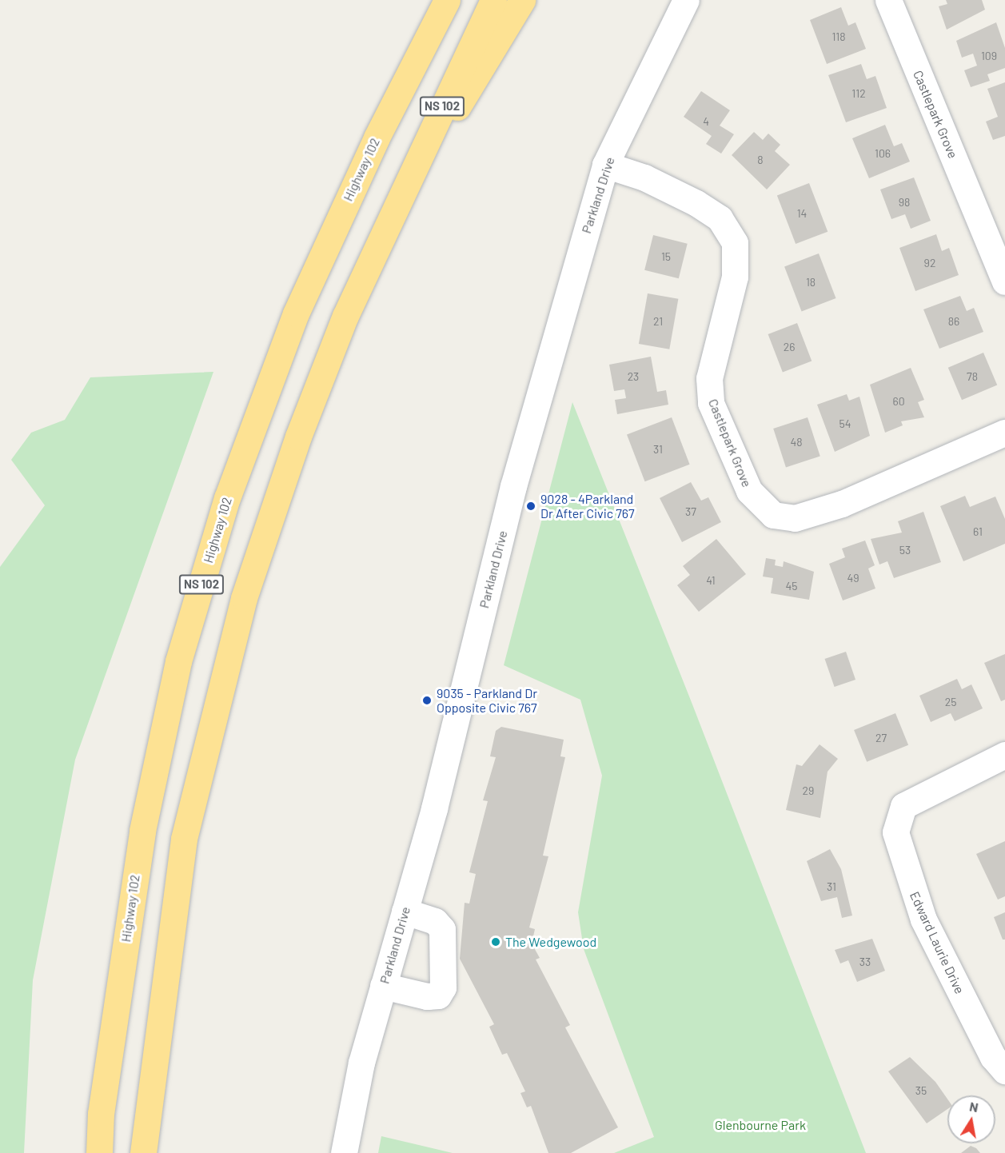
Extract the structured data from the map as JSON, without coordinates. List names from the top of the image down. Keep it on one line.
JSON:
{"streets":{"highway":["NS 102","Highway 102"],"street":["Castlepark Grove","Parkland Drive","Edward Laurie Drive"]},"crossings":[["Castlepark Grove","Parkland Drive"]],"parks":["Glenbourne Park"],"places":["9028 - 4Parkland Dr After Civic 767","9035 - Parkland Dr Opposite Civic 767","The Wedgewood"],"house_numbers":["118","109","112","4","106","8","98","14","15","92","18","21","86","26","23","78","60","54","48","31","37","61","53","49","41","45","25","27","29","31","33","35"],"north":"top"}
